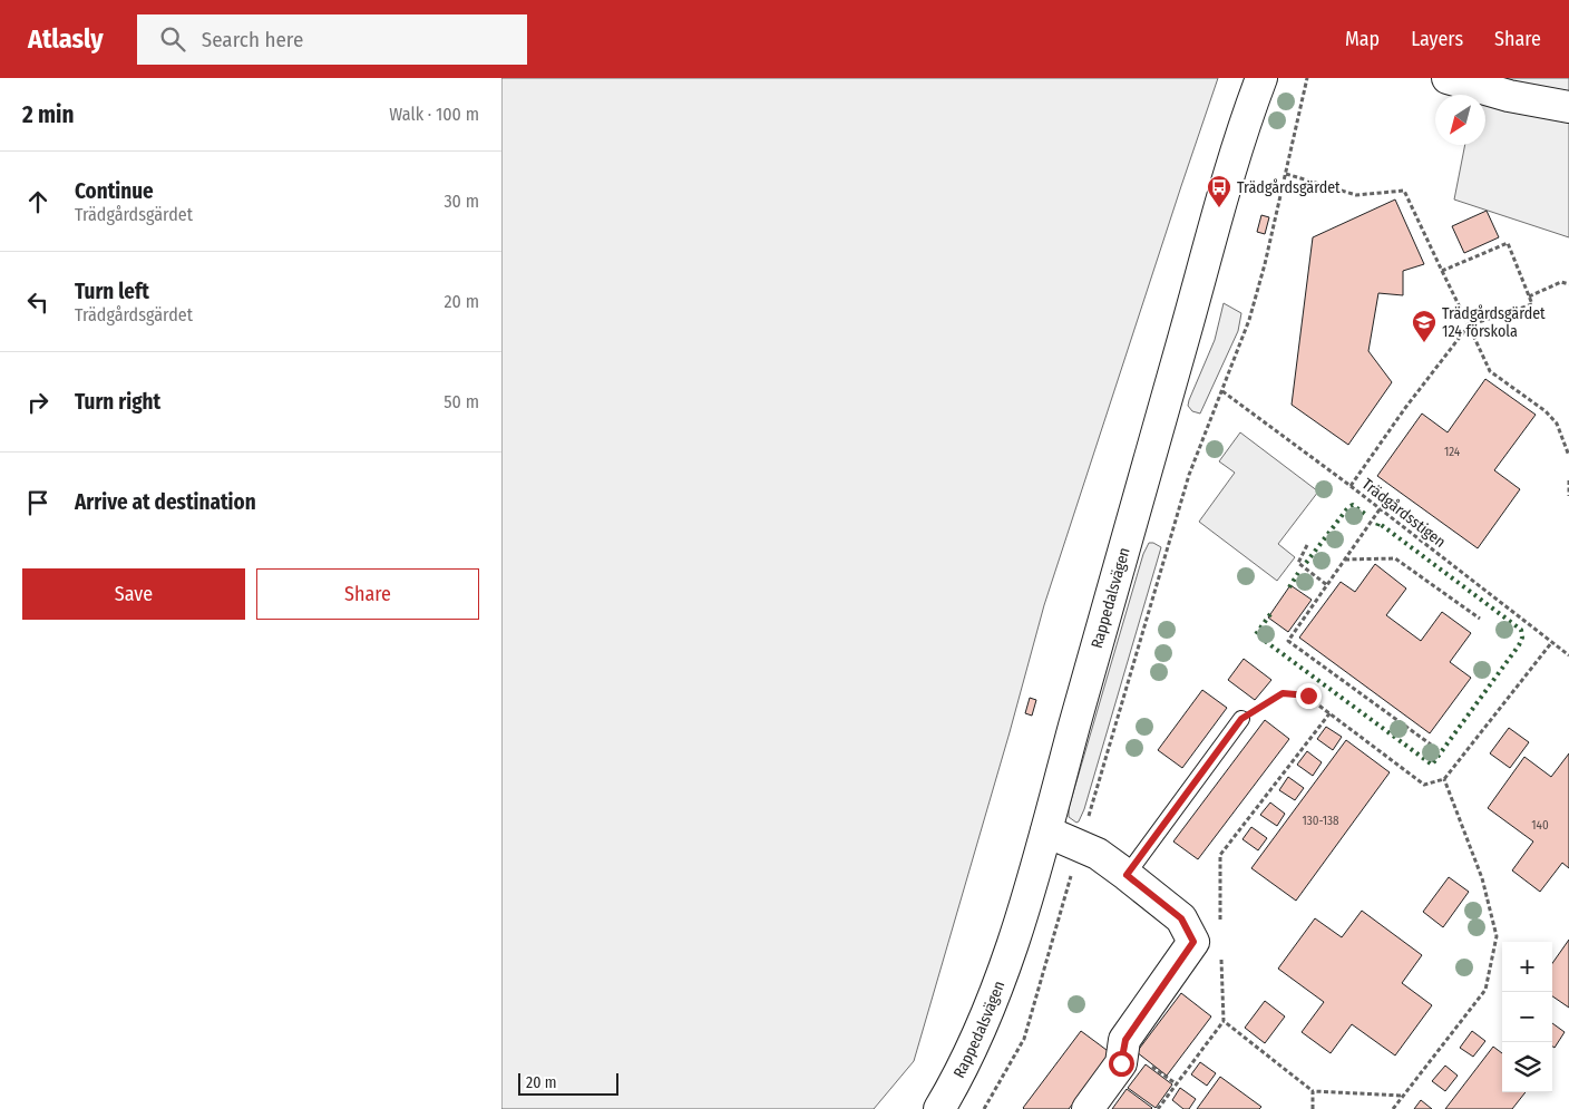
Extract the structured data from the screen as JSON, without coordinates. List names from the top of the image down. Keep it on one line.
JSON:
{"streets":{"street":["Rappedalsvägen"],"path":["Trädgårdsstigen"]},"places":{"bus stop":["Trädgårdsgärdet"],"school or university":["Trädgårdsgärdet 124 förskola"]},"house_numbers":["124","130-138","140"],"scale_bar":"20 m","north":"bottom left","page":{"header":"Atlasly","search":"Search here","nav":["Map","Layers","Share"],"heading":["2 min","Walk · 100 m"],"list":[["Continue","Trädgårdsgärdet","30 m"],["Turn left","Trädgårdsgärdet","20 m"],["Turn right","50 m"],"Arrive at destination"],"buttons":["Save","Share"],"map_buttons":["+","−"],"scale":"20 m"}}
